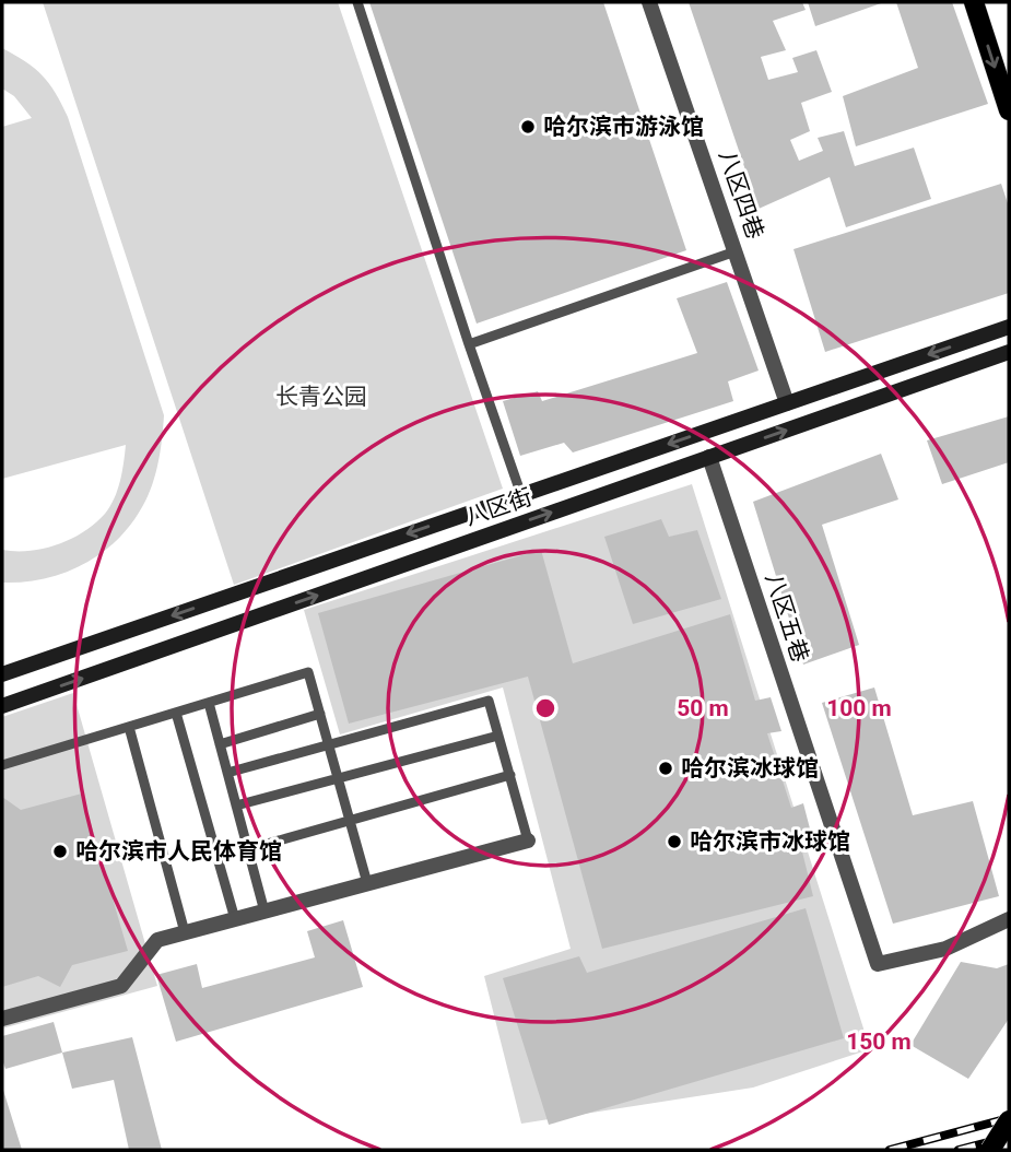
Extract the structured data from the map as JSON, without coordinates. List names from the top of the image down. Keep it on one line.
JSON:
{"streets":{"main road":["八区街"],"street":["八区四巷","八区五巷"]},"crossings":[["八区四巷","八区街"],["八区街","八区五巷"]],"parks":["长青公园"],"places":["哈尔滨市游泳馆","哈尔滨冰球馆","哈尔滨市冰球馆","哈尔滨市人民体育馆"],"rings":["50 m","100 m","150 m"]}
